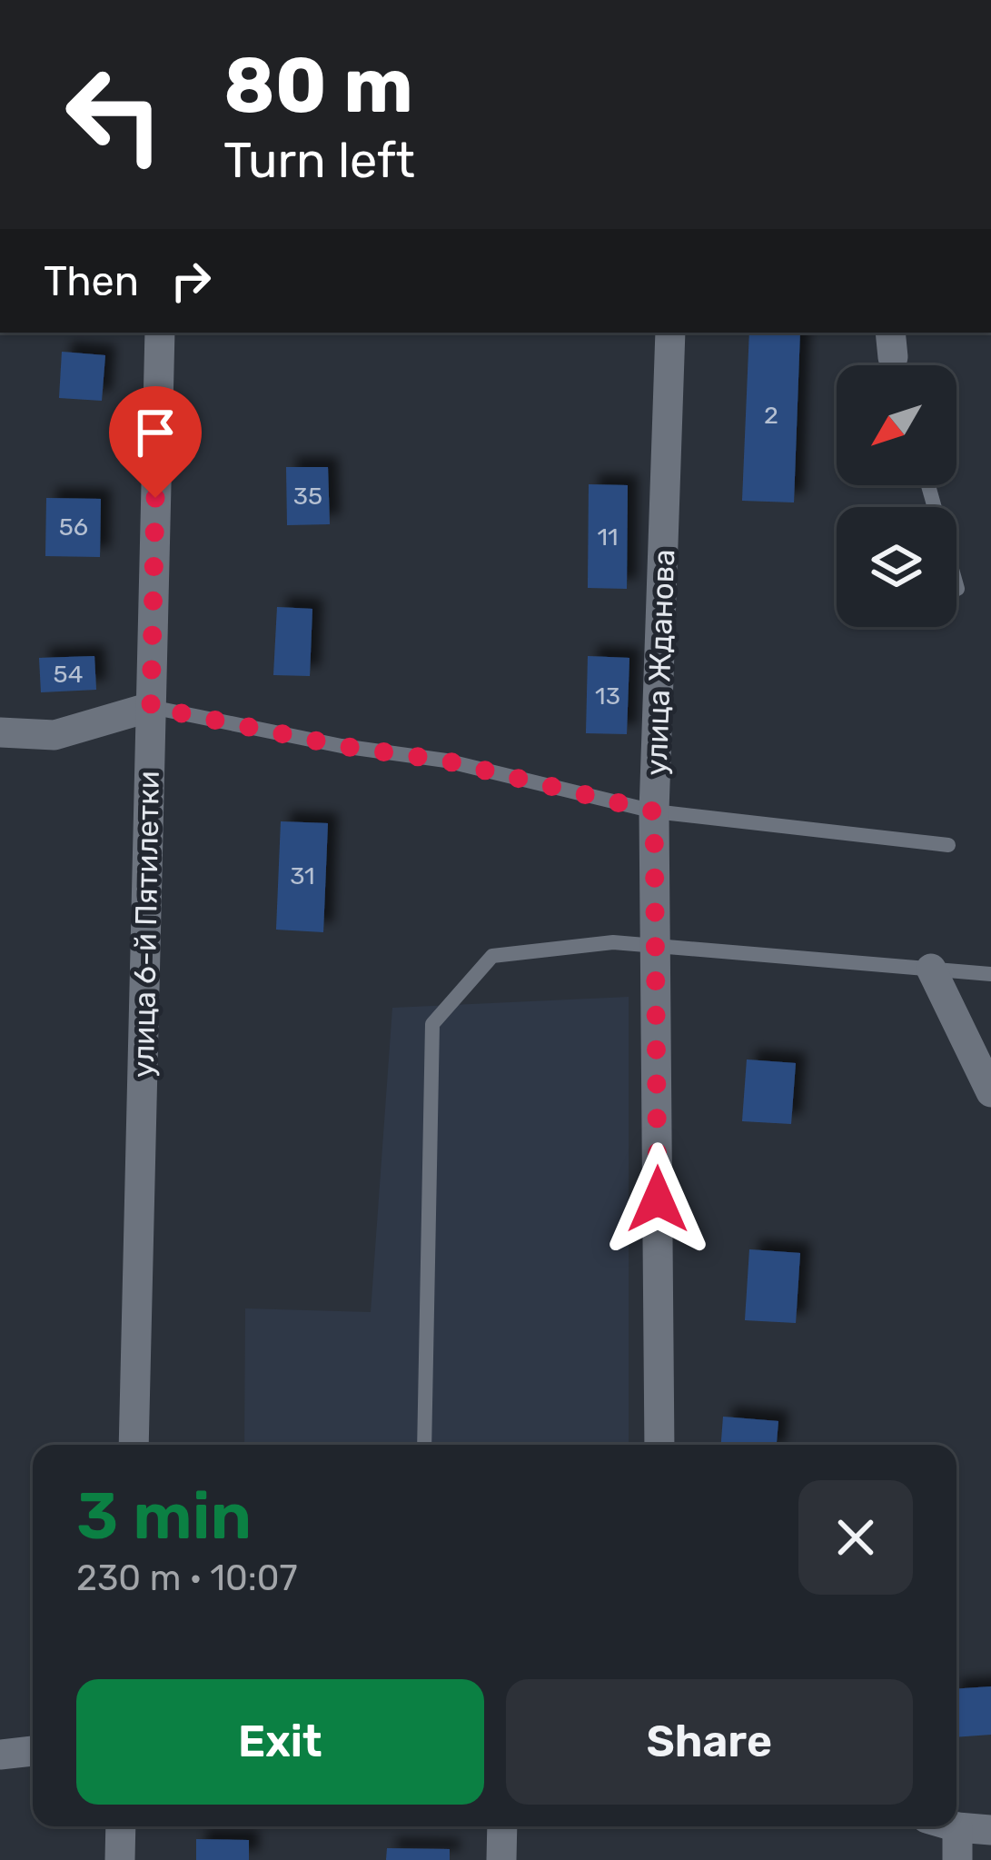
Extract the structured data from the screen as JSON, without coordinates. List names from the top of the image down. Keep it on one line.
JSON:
{"streets":{"street":["улица Жданова","улица 6-й Пятилетки"]},"house_numbers":["2","35","56","11","54","13","31"],"north":"bottom left","page":{"turn":["80 m","Turn left"],"then":"Then","heading":["3 min","230 m · 10:07"],"buttons":["Exit","Share"]}}
